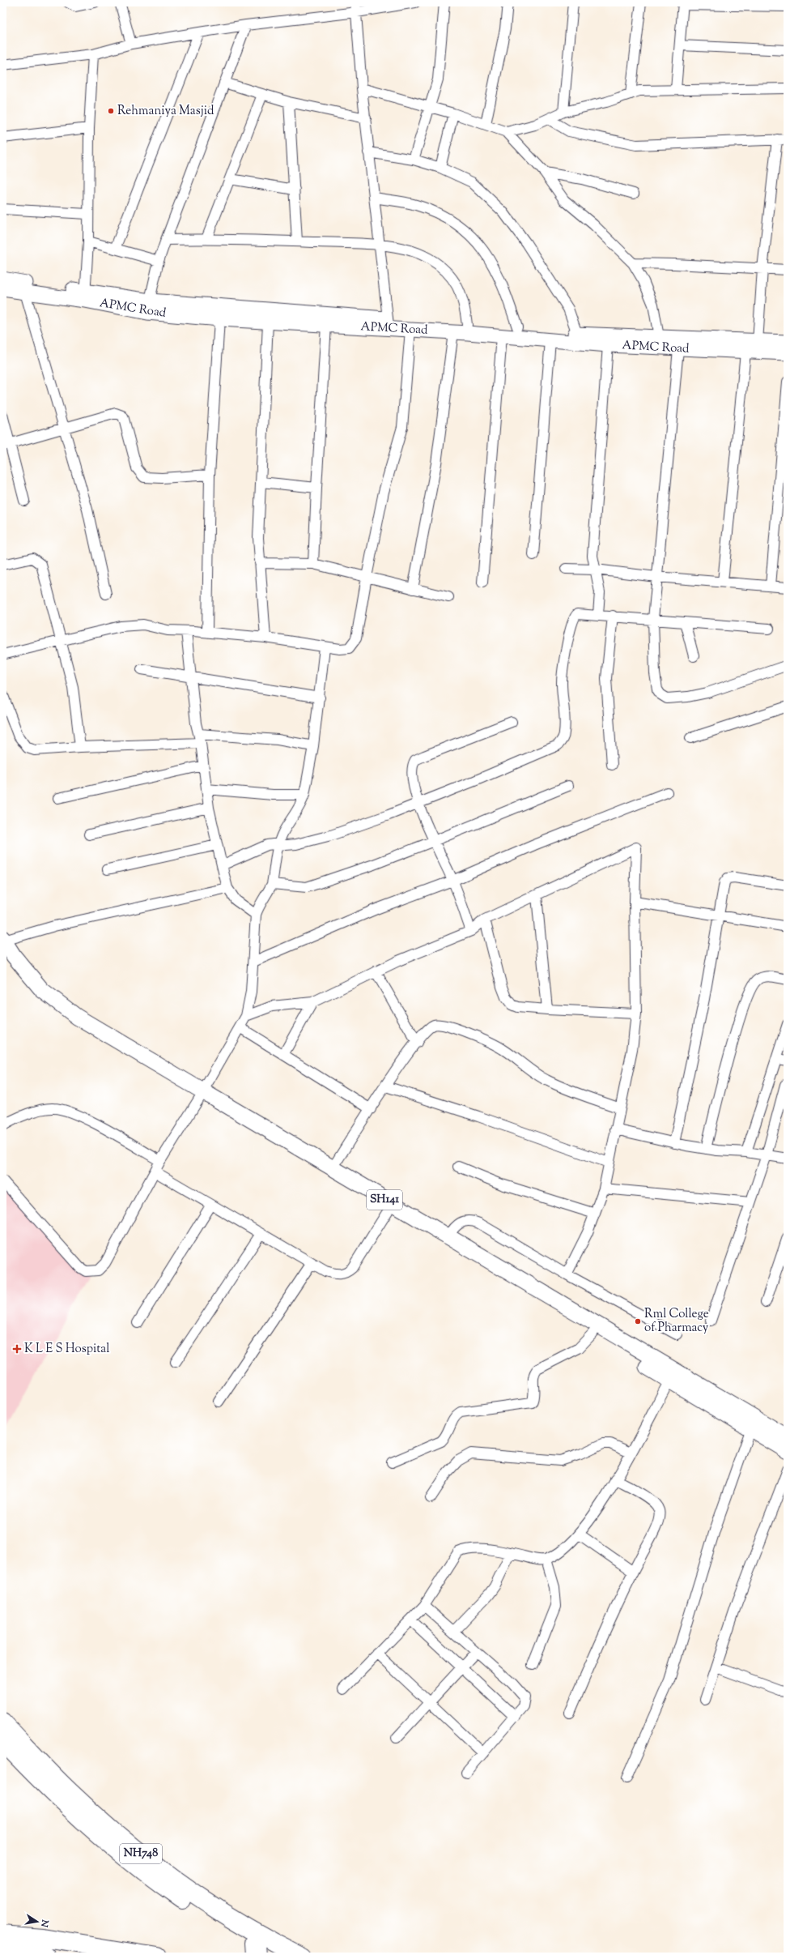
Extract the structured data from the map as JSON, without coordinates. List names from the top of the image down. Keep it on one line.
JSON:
{"streets":{"highway":["NH748"],"main road":["SH141"],"street":["APMC Road"]},"places":{"other":["Rehmaniya Masjid","Rml College of Pharmacy"],"health":["K L E S Hospital"]},"north":"right"}
